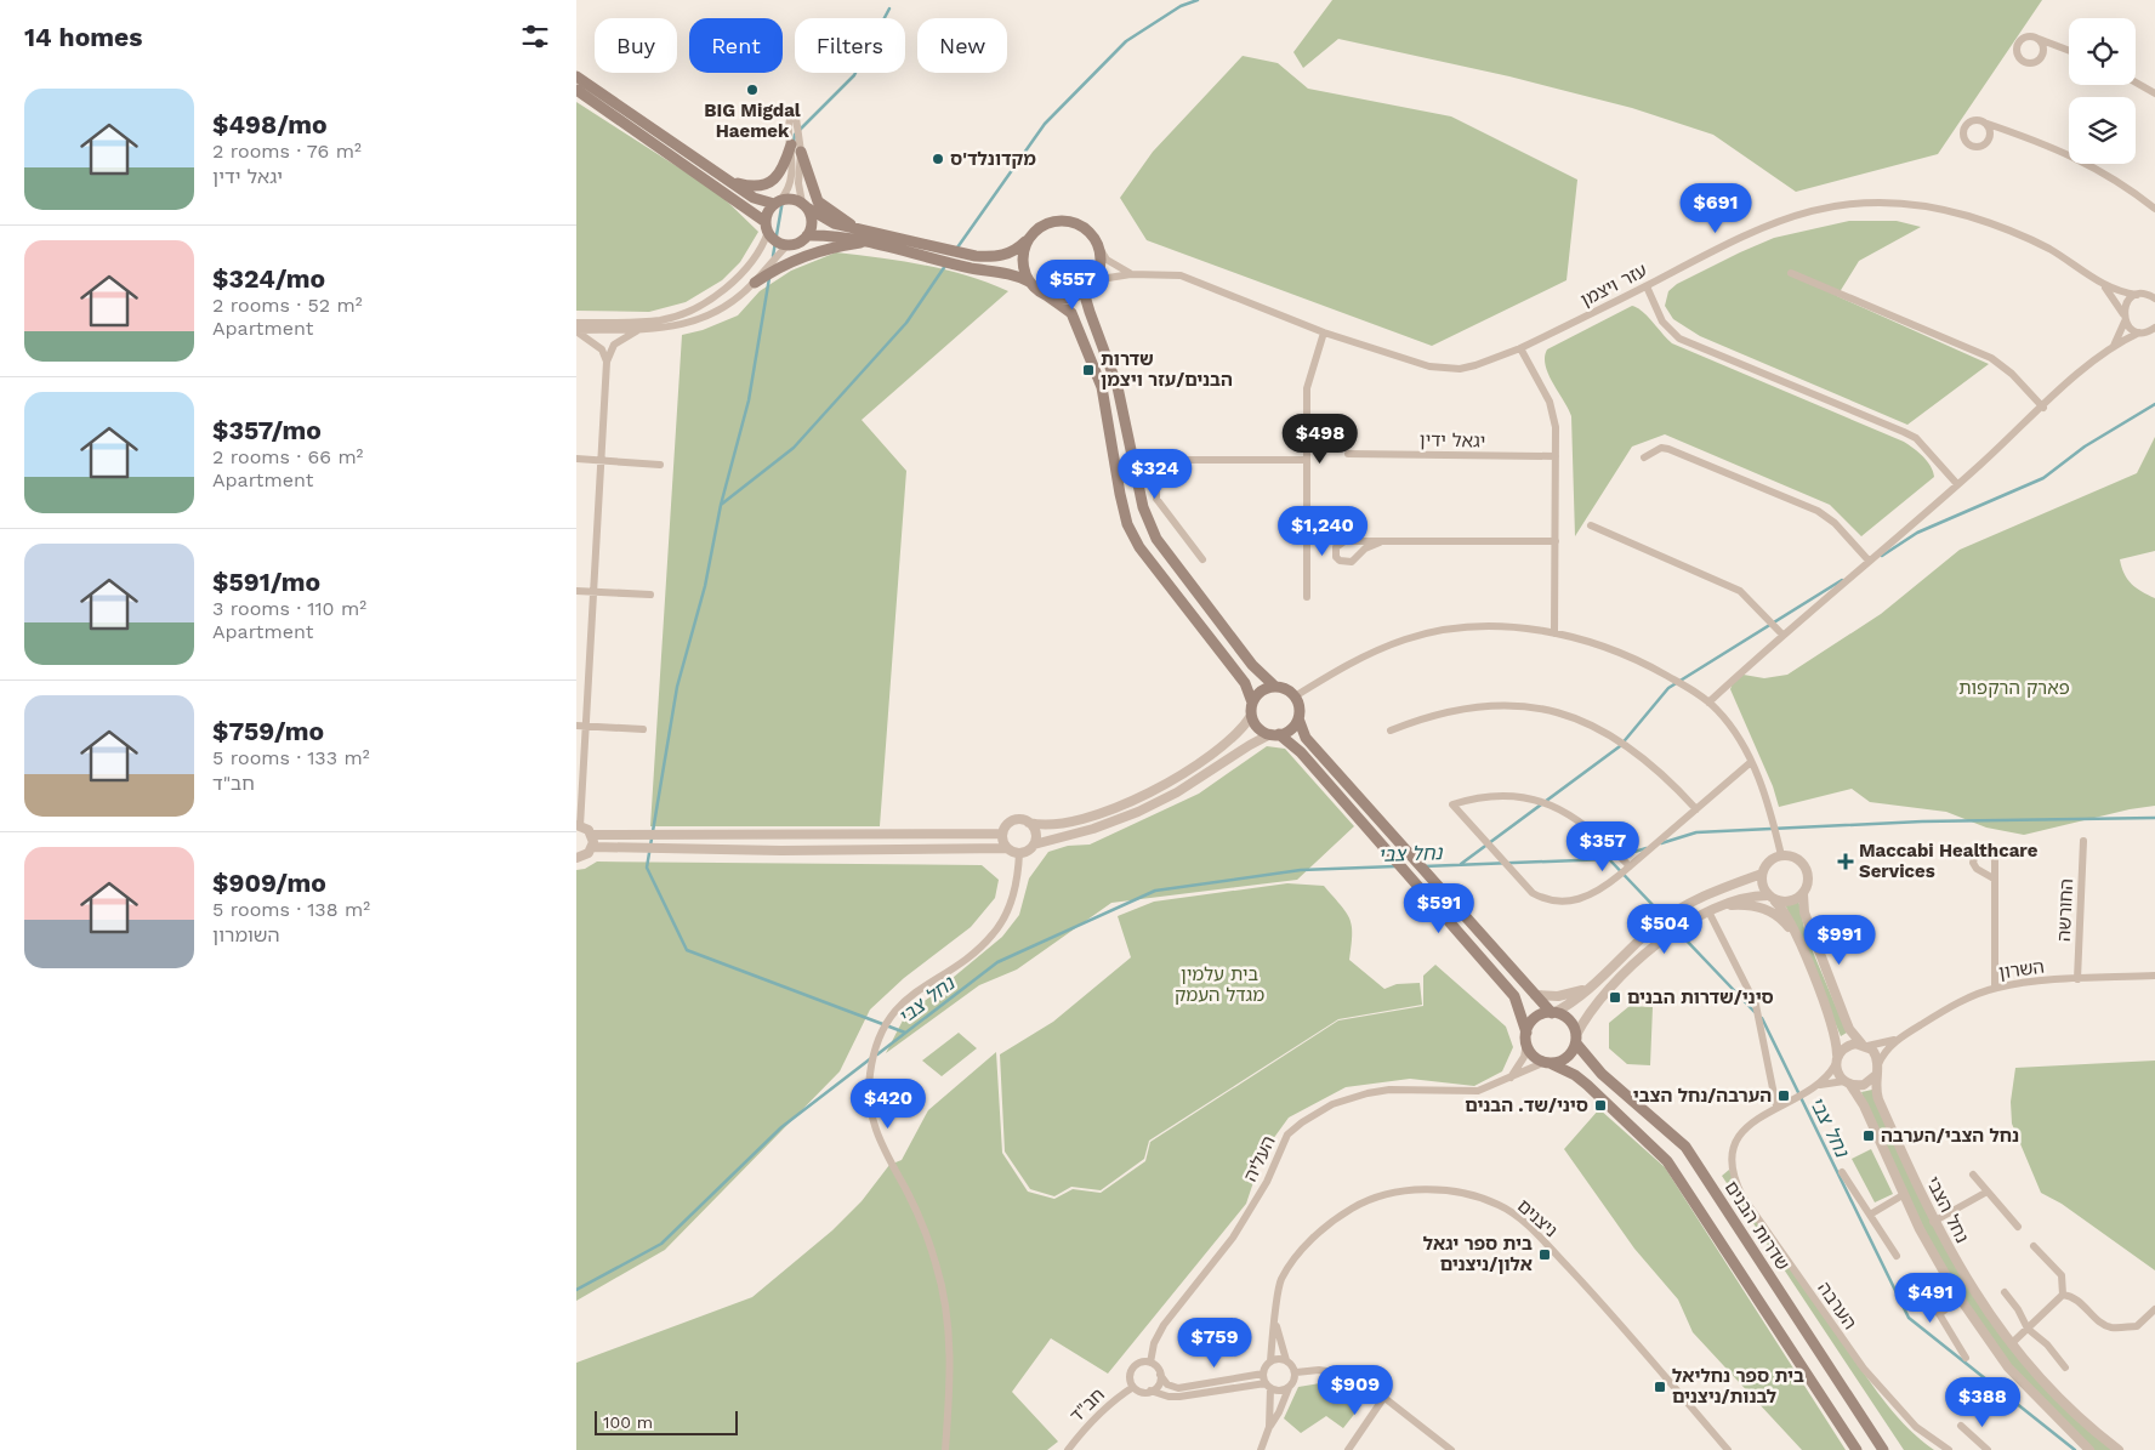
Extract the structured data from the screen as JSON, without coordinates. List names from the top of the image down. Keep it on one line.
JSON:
{"streets":{"main road":["שדרות הבנים"],"street":["עזר ויצמן","יגאל ידין","החורשה","השרון","העליה","נחל הצבי","ניצנים","הערבה","חב\"ד"]},"crossings":[["החורשה","השרון"],["השרון","נחל הצבי"],["השרון","הערבה"],["העליה","שדרות הבנים"],["העליה","חב\"ד"],["נחל הצבי","הערבה"]],"water":["נחל צבי"],"parks":["פארק הרקפות","בית עלמין מגדל העמק"],"places":{"other":["BIG Migdal Haemek","מקדונלד'ס"],"transit":["שדרות הבנים/עזר ויצמן","סיני/שדרות הבנים","הערבה/נחל הצבי","סיני/שד. הבנים","נחל הצבי/הערבה","בית ספר יגאל אלון/ניצנים","בית ספר נחליאל לבנות/ניצנים"],"health":["Maccabi Healthcare Services"]},"scale_bar":"100 m","page":{"heading":"14 homes","chip":["Buy","Rent","Filters","New"],"list":[{"name":"$498/mo","note":"2 rooms · 76 m² · יגאל ידין"},{"name":"$324/mo","note":"2 rooms · 52 m² · Apartment"},{"name":"$357/mo","note":"2 rooms · 66 m² · Apartment"},{"name":"$591/mo","note":"3 rooms · 110 m² · Apartment"},{"name":"$759/mo","note":"5 rooms · 133 m² · חב\"ד"},{"name":"$909/mo","note":"5 rooms · 138 m² · השומרון"}],"price":["$691","$557","$498","$324","$1,240","$357","$591","$504","$991","$420","$491","$759","$909","$388"],"scale":"100 m"}}
